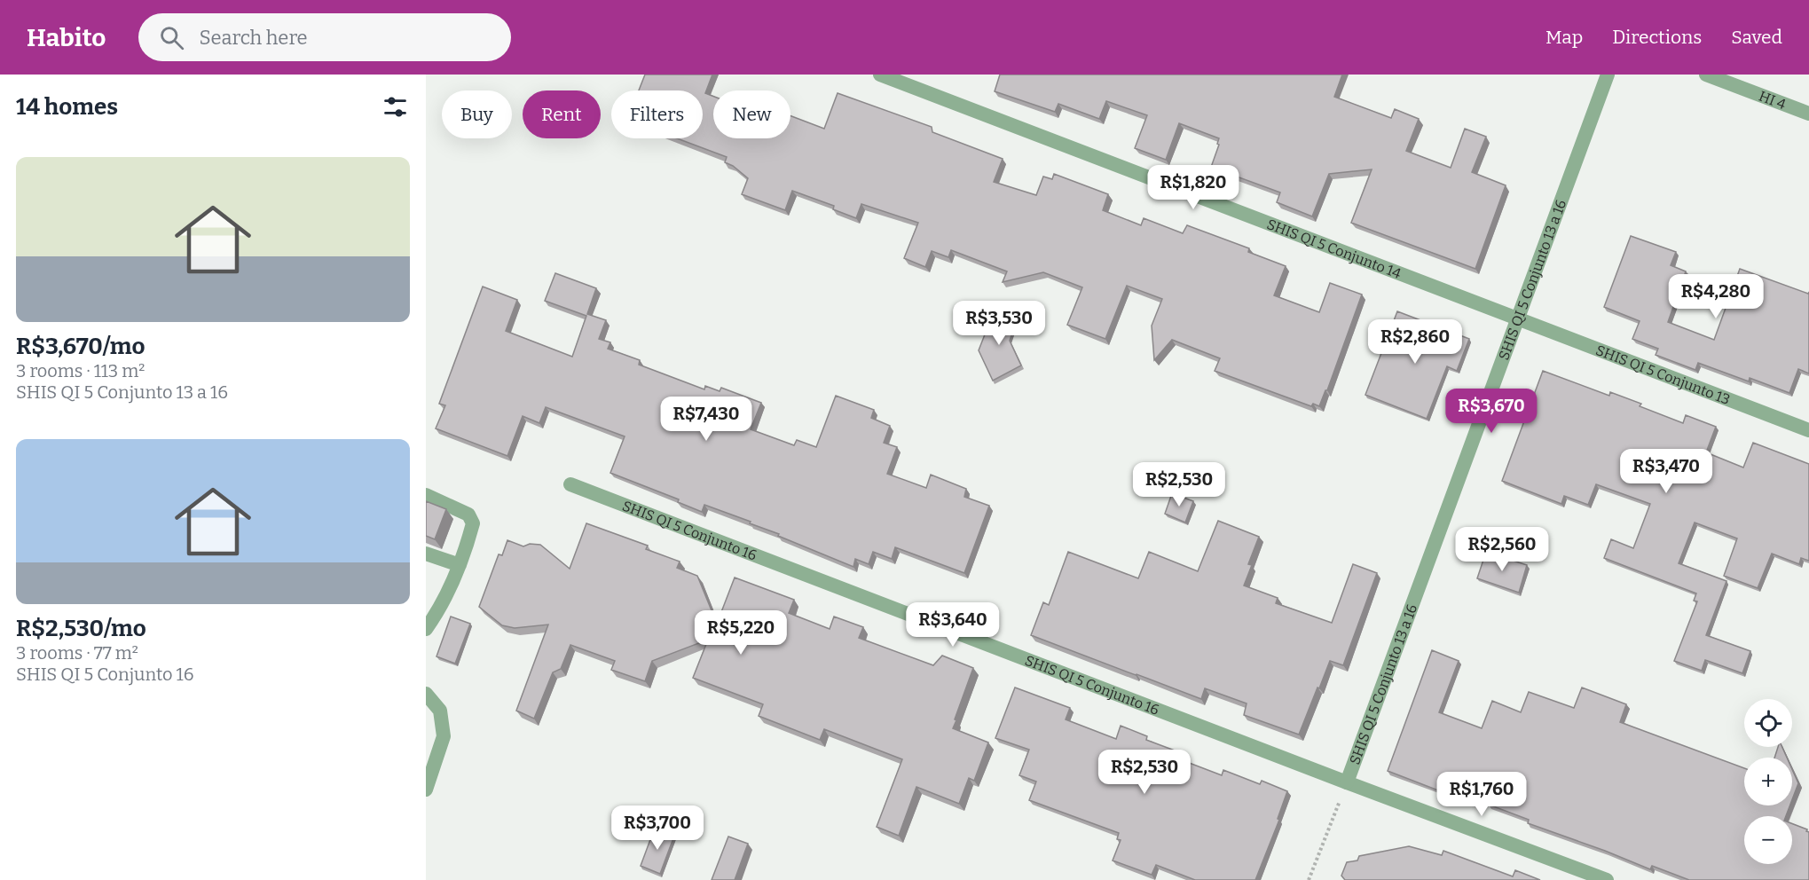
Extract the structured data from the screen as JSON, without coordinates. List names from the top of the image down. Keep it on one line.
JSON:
{"streets":{"street":["HI 4","SHIS QI 5 Conjunto 14","SHIS QI 5 Conjunto 13 a 16","SHIS QI 5 Conjunto 13","SHIS QI 5 Conjunto 16"]},"crossings":[["SHIS QI 5 Conjunto 14","SHIS QI 5 Conjunto 13 a 16"],["SHIS QI 5 Conjunto 14","SHIS QI 5 Conjunto 13"],["SHIS QI 5 Conjunto 13 a 16","SHIS QI 5 Conjunto 13"],["SHIS QI 5 Conjunto 13 a 16","SHIS QI 5 Conjunto 16"]],"page":{"header":"Habito","search":"Search here","nav":["Map","Directions","Saved"],"heading":"14 homes","chip":["Buy","Rent","Filters","New"],"list":[{"name":"R$3,670/mo","note":"3 rooms · 113 m² · SHIS QI 5 Conjunto 13 a 16"},{"name":"R$2,530/mo","note":"3 rooms · 77 m² · SHIS QI 5 Conjunto 16"}],"price":["R$1,820","R$4,280","R$3,530","R$2,860","R$3,670","R$7,430","R$3,470","R$2,530","R$2,560","R$3,640","R$5,220","R$2,530","R$1,760","R$3,700"],"map_buttons":["+","−"]}}
